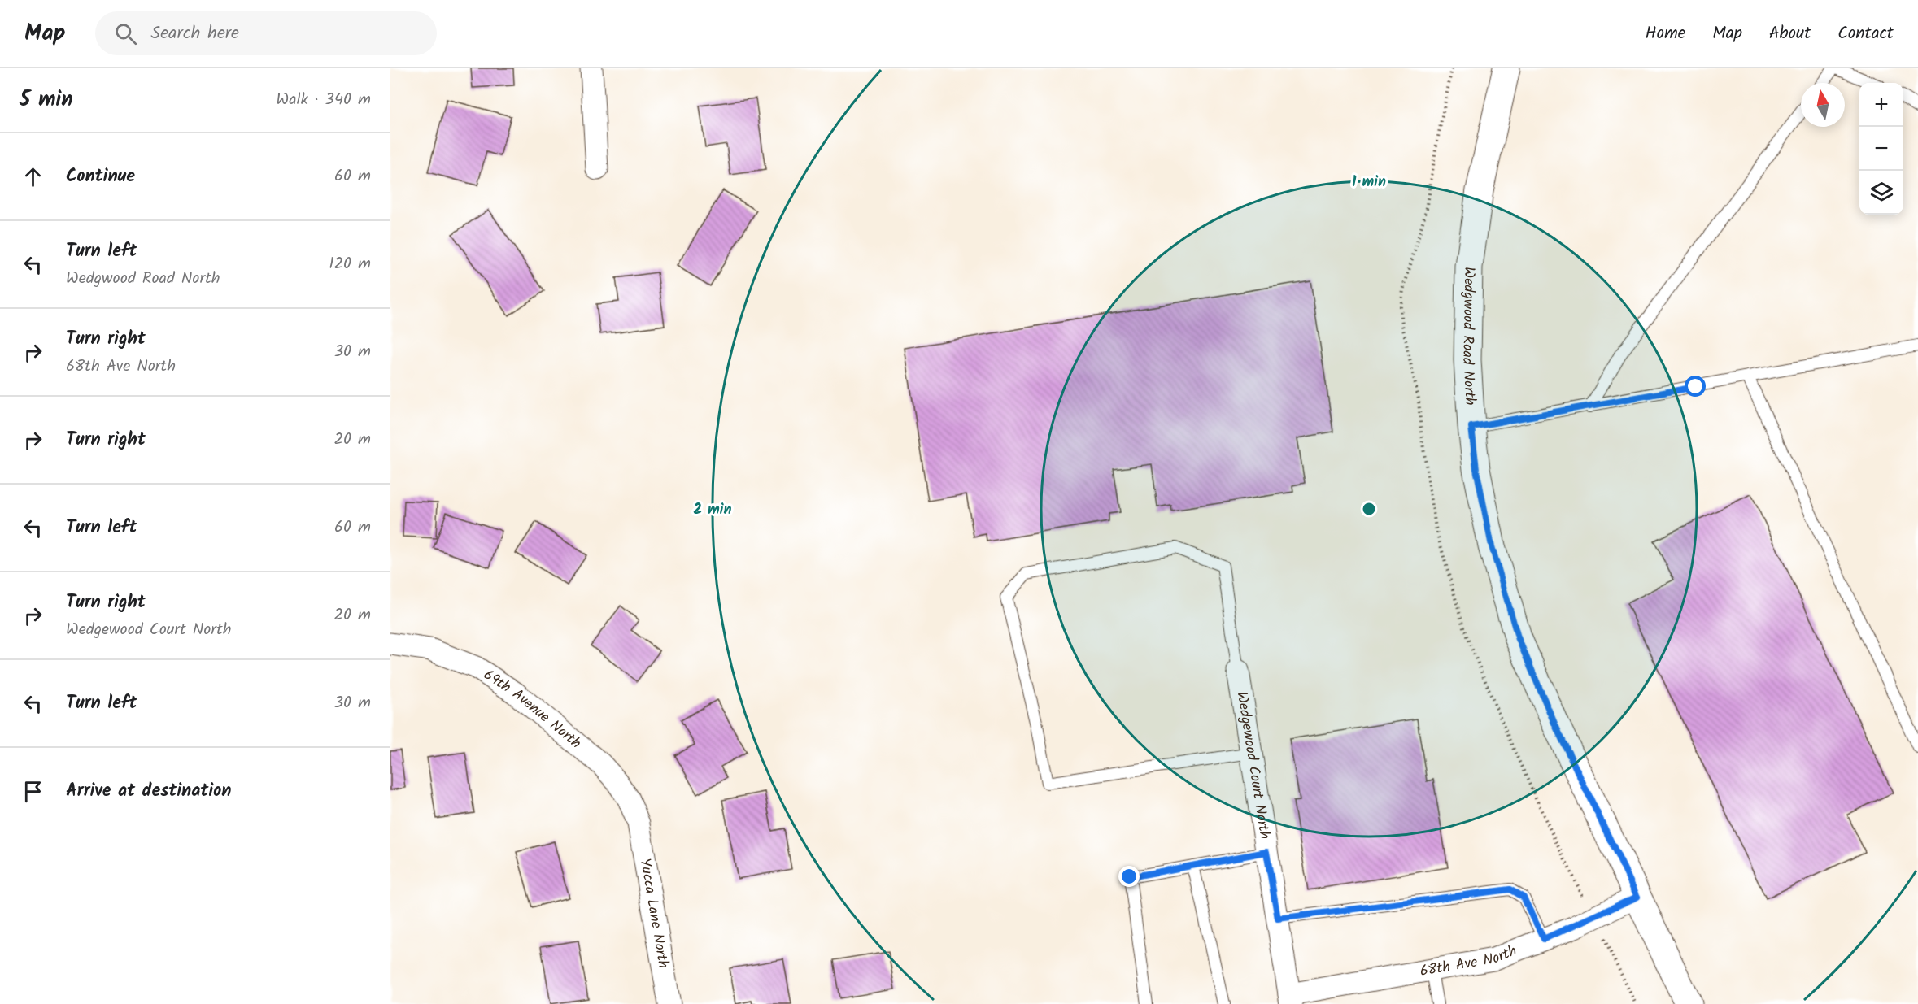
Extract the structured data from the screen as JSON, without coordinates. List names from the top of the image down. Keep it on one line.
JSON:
{"streets":{"street":["Wedgwood Road North","69th Avenue North","Wedgewood Court North","Yucca Lane North","68th Ave North"]},"crossings":[["Wedgwood Road North","68th Ave North"],["69th Avenue North","Yucca Lane North"],["Wedgewood Court North","68th Ave North"]],"north":"top","page":{"header":"Map","search":"Search here","nav":["Home","Map","About","Contact"],"heading":["5 min","Walk · 340 m"],"map_buttons":["+","−"],"list":[["Continue","60 m"],["Turn left","Wedgwood Road North","120 m"],["Turn right","68th Ave North","30 m"],["Turn right","20 m"],["Turn left","60 m"],["Turn right","Wedgewood Court North","20 m"],["Turn left","30 m"],"Arrive at destination"]},"rings":["1 min","2 min"]}
